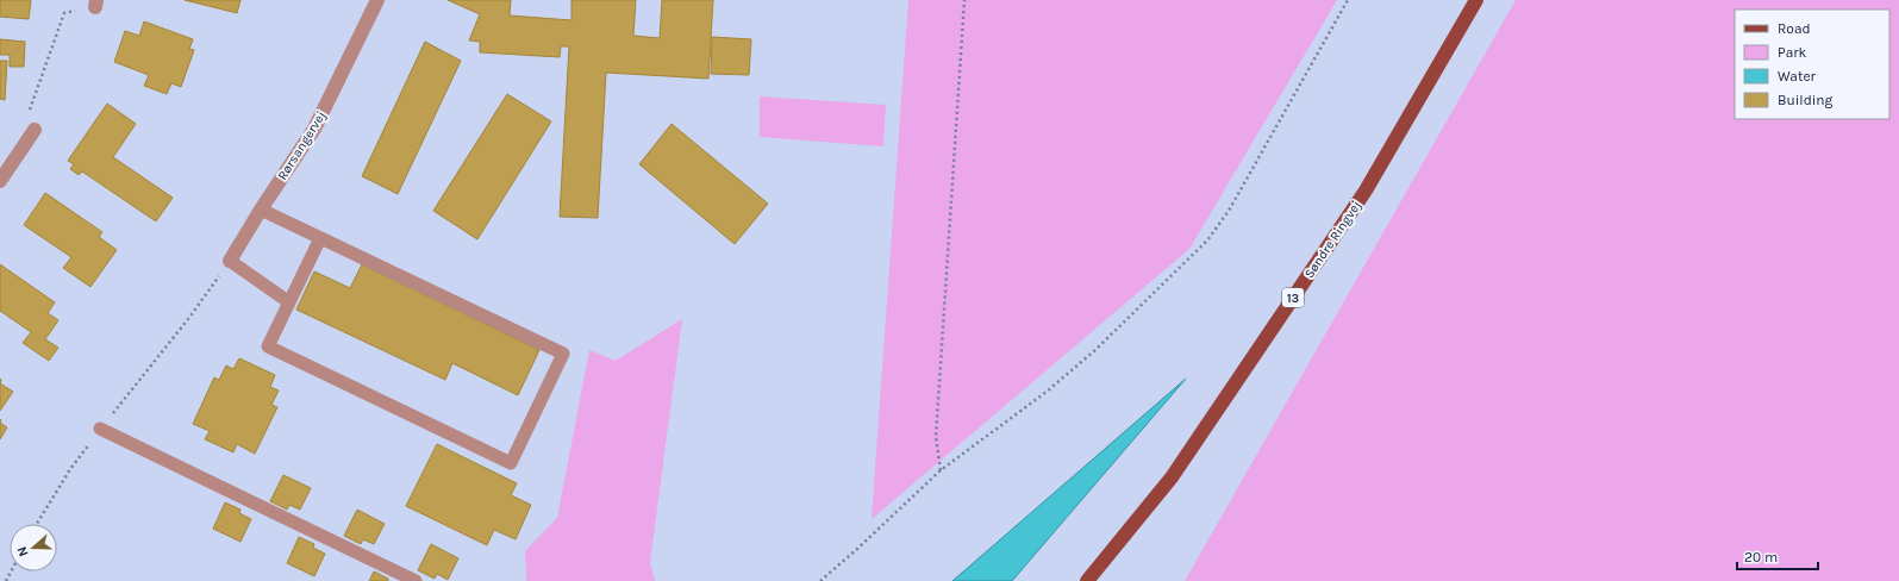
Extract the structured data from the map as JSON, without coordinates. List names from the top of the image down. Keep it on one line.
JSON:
{"streets":{"main road":["Søndre Ringvej","13"],"street":["Rørsangervej"]},"legend":["Road","Park","Water","Building"],"scale_bar":"20 m","north":"left"}
